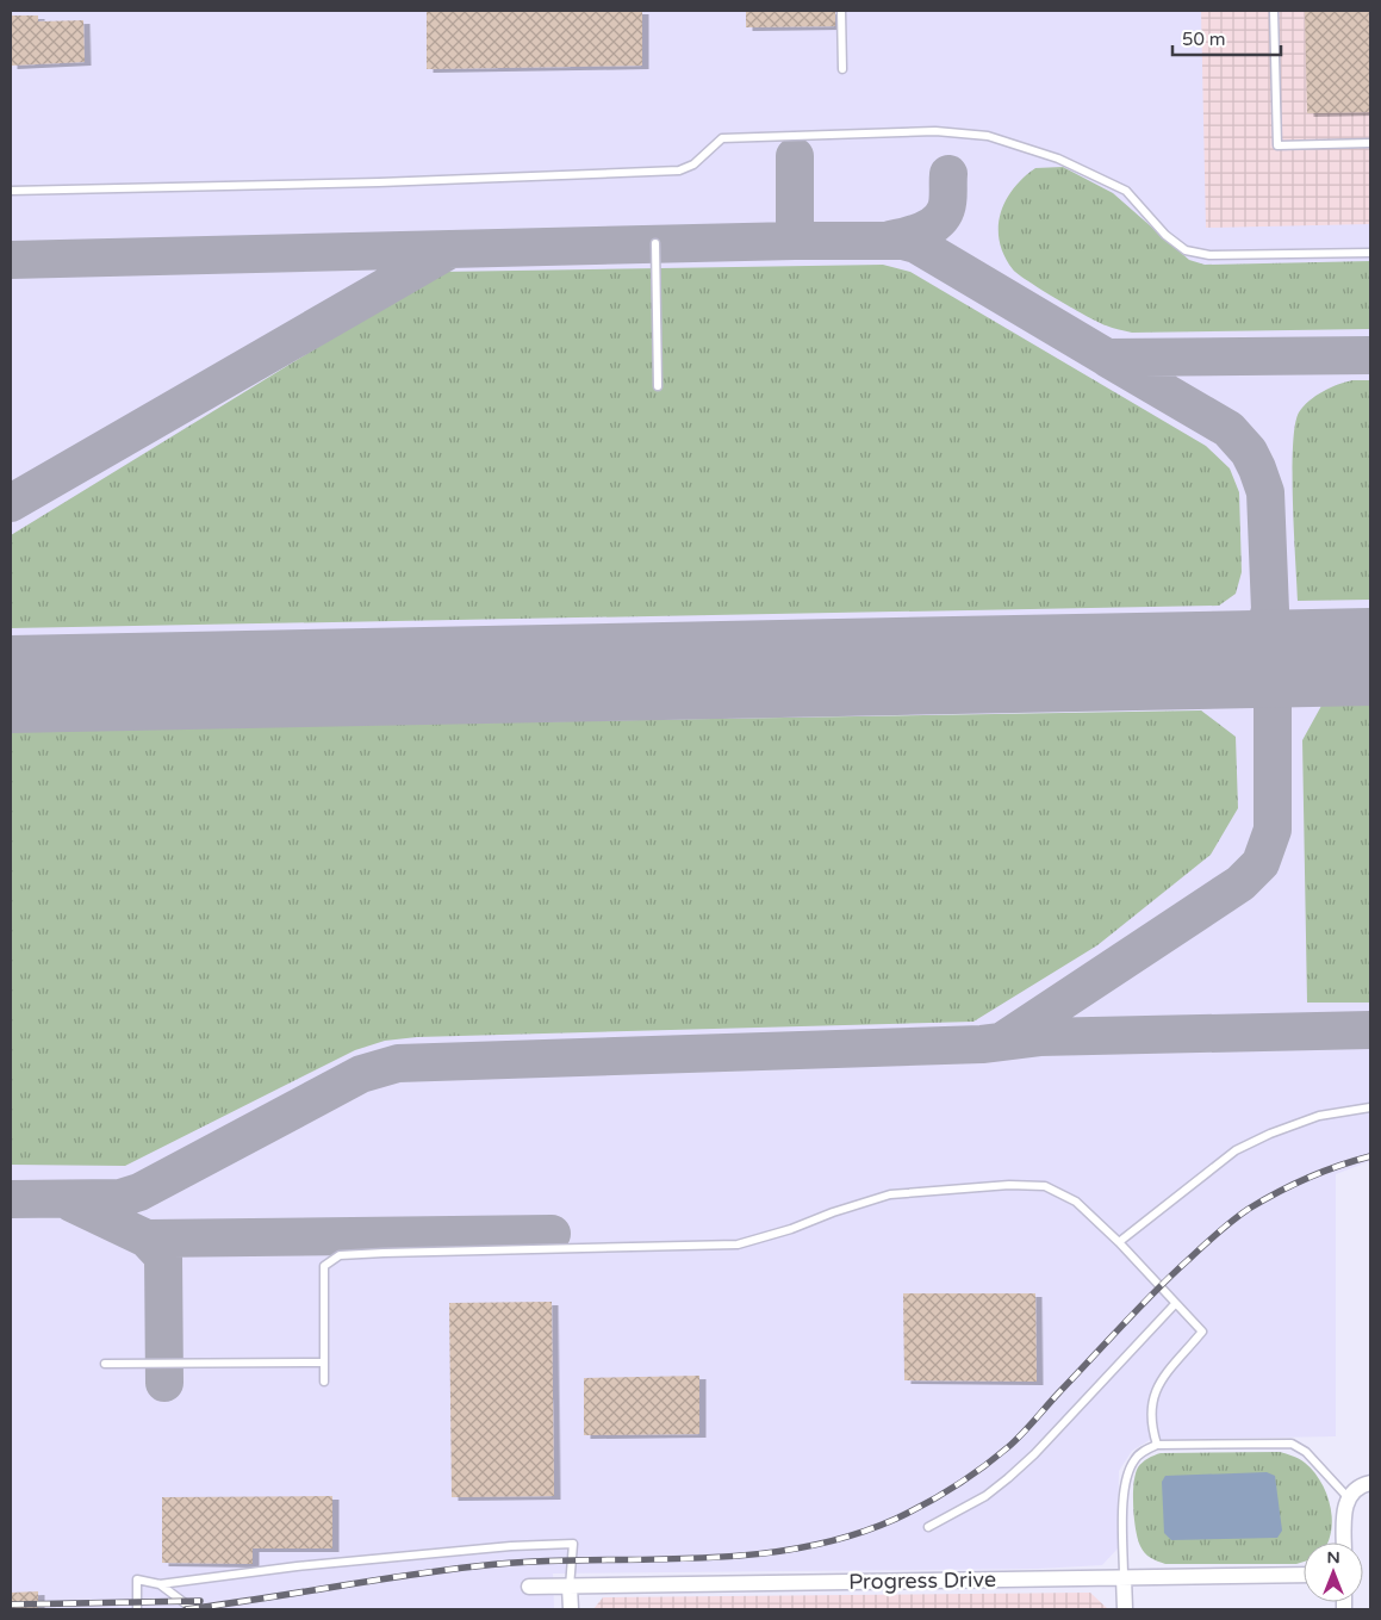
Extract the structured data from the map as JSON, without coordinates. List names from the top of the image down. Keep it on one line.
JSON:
{"streets":{"street":["Progress Drive"]},"scale_bar":"50 m","north":"top"}
